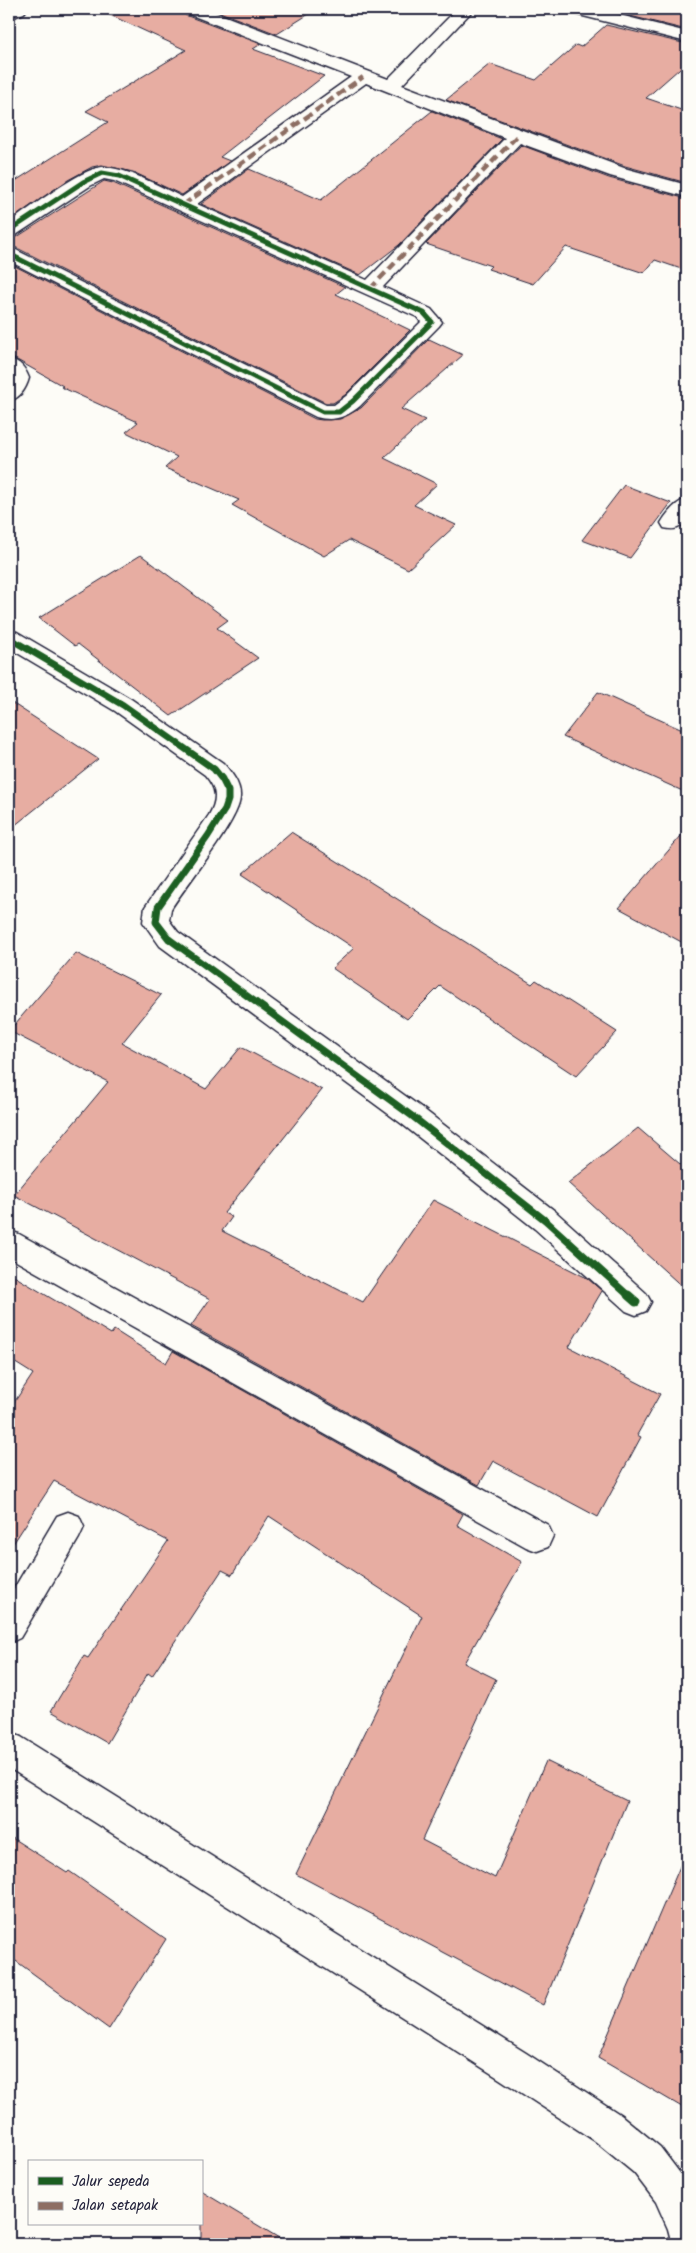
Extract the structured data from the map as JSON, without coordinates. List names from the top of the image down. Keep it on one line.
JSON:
{"legend":["Jalur sepeda","Jalan setapak"]}
